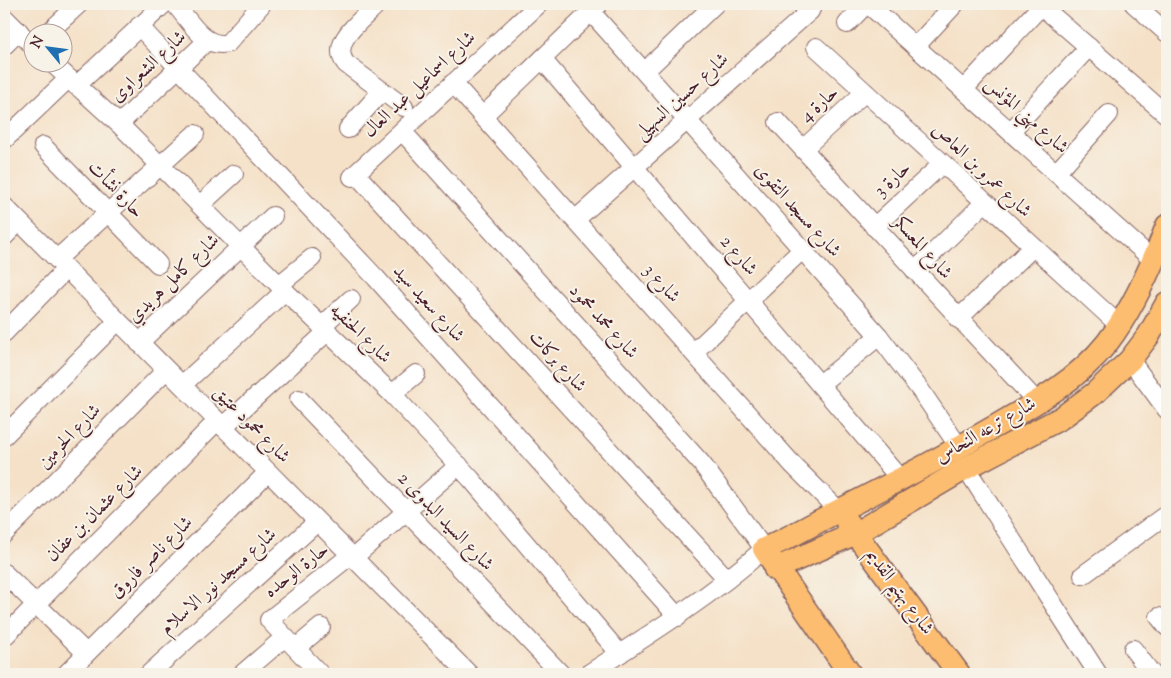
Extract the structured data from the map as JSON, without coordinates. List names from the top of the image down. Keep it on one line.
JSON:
{"streets":{"main road":["شارع ترعه النحاس","شارع بهتيم القديم"],"street":["شارع الشعراوى","شارع اسماعيل عبد العال","شارع حسين السهيلى","حارة 4","شارع مهني المؤنس","شارع عمرو بن العاص","حارة 3","حارة نشأت","شارع مسجد التقوى","شارع المعسكر","شارع 2","شارع كامل هريدي","شارع 3","شارع سعيد سيد","شارع محمد محمود","شارع الحنفيه","شارع بركات","شارع محمود عتيق","شارع الحرمين","شارع عثمان بن عفان","شارع السيد البدوى 2","شارع ناصر فاروق","حارة الوحده","شارع مسجد نور الاسلام"]},"crossings":[["شارع الشعراوى","شارع سعيد سيد"],["شارع الشعراوى","شارع الحنفيه"],["شارع اسماعيل عبد العال","شارع 3"],["شارع اسماعيل عبد العال","شارع محمد محمود"],["شارع اسماعيل عبد العال","شارع بركات"],["شارع حسين السهيلى","شارع مسجد التقوى"],["شارع حسين السهيلى","شارع 2"],["شارع حسين السهيلى","شارع 3"],["حارة 4","شارع عمرو بن العاص"],["حارة 4","شارع المعسكر"],["شارع مهني المؤنس","شارع ترعه النحاس"],["شارع عمرو بن العاص","حارة 3"],["شارع عمرو بن العاص","شارع ترعه النحاس"],["حارة 3","شارع المعسكر"],["شارع مسجد التقوى","شارع ترعه النحاس"],["شارع المعسكر","شارع ترعه النحاس"],["شارع 2","شارع ترعه النحاس"],["شارع كامل هريدي","شارع الحنفيه"],["شارع كامل هريدي","شارع محمود عتيق"],["شارع 3","شارع ترعه النحاس"],["شارع 3","شارع بهتيم القديم"],["شارع سعيد سيد","شارع ترعه النحاس"],["شارع محمد محمود","شارع ترعه النحاس"],["شارع الحنفيه","شارع ترعه النحاس"],["شارع الحنفيه","شارع عثمان بن عفان"],["شارع الحنفيه","حارة الوحده"],["شارع بركات","شارع ترعه النحاس"],["شارع محمود عتيق","شارع الحرمين"],["شارع محمود عتيق","شارع عثمان بن عفان"],["شارع محمود عتيق","شارع ناصر فاروق"],["شارع محمود عتيق","حارة الوحده"],["شارع محمود عتيق","شارع مسجد نور الاسلام"],["شارع ترعه النحاس","شارع بهتيم القديم"],["شارع السيد البدوى 2","حارة الوحده"]],"north":"top left"}
